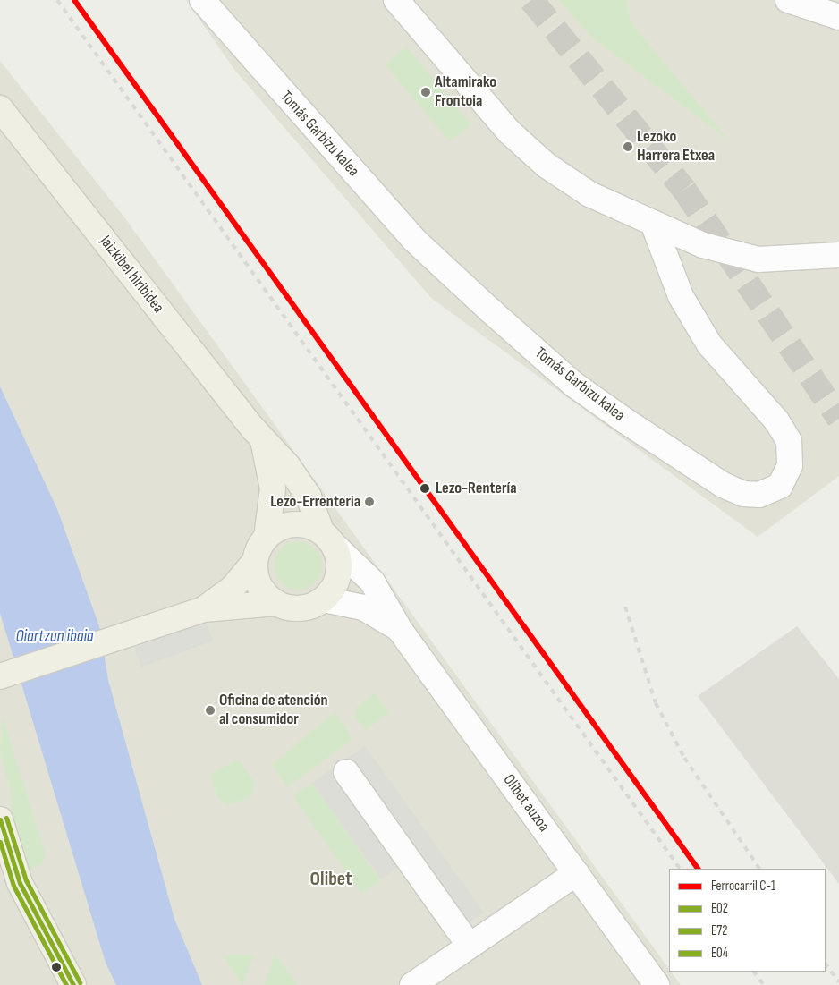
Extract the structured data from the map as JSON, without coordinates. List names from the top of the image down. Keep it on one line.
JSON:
{"streets":{"main road":["Jaizkibel hiribidea"],"street":["Tomás Garbizu kalea","Olibet auzoa"]},"crossings":[["Jaizkibel hiribidea","Olibet auzoa"]],"districts":["Olibet"],"water":["Oiartzun ibaia"],"places":["Altamirako Frontoia","Lezoko Harrera Etxea","Lezo-Rentería","Lezo-Errenteria","Oficina de atención al consumidor"],"lines":["rail line C-1","transit line E04","transit line E02","transit line E72"],"legend":["Ferrocarril C-1","E02","E72","E04"]}
